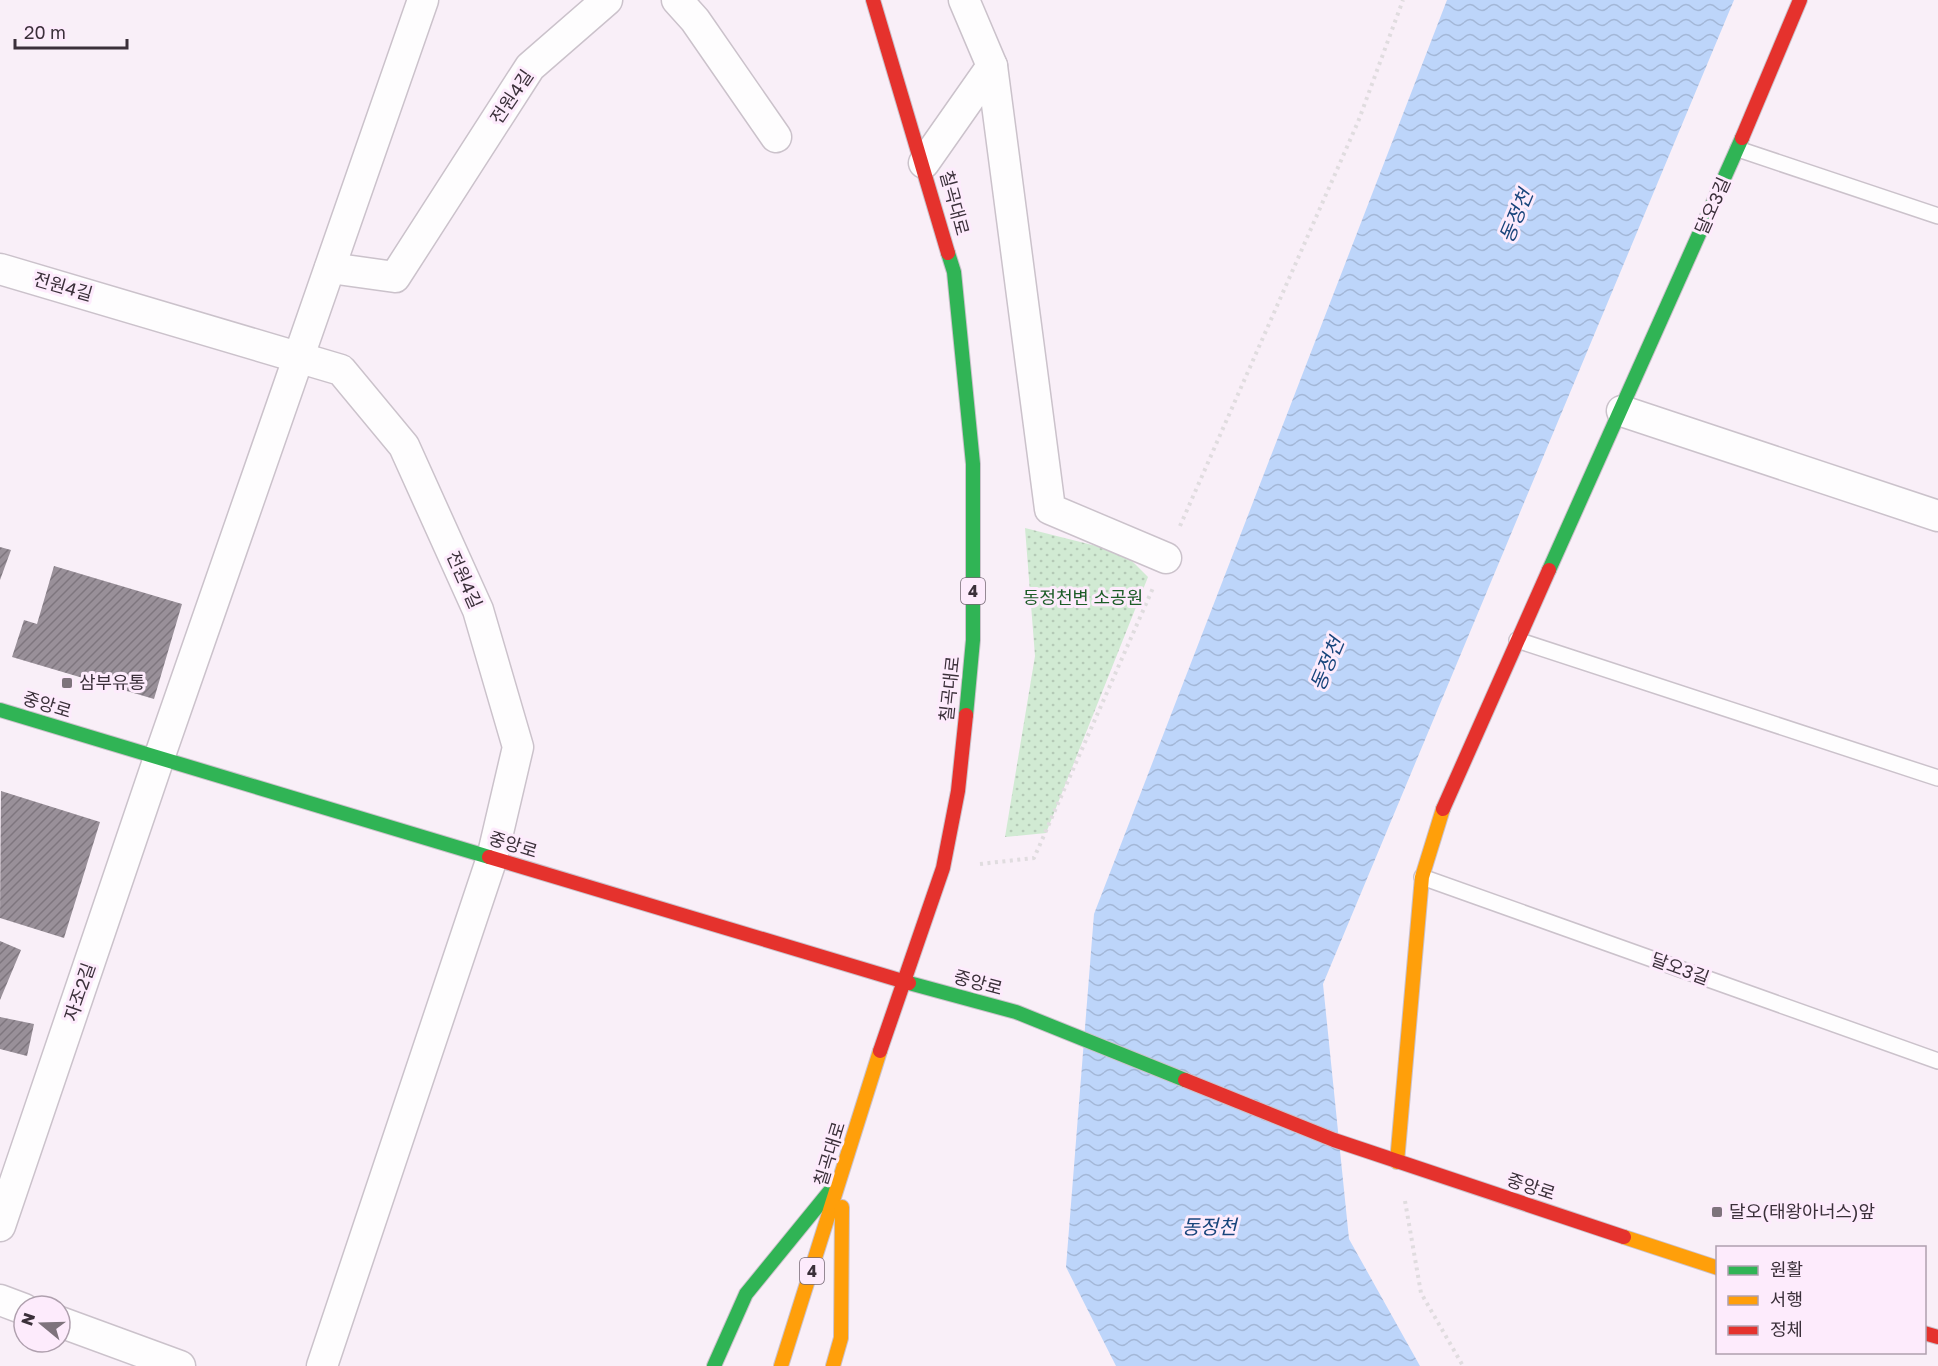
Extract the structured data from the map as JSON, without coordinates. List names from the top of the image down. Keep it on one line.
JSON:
{"streets":{"street":["전원4길","칠곡대로","달오3길","4","중앙로","자조2길"]},"crossings":[["전원4길","중앙로"],["칠곡대로","중앙로"],["달오3길","중앙로"],["중앙로","자조2길"]],"water":["동정천"],"parks":["동정천변 소공원"],"places":{"transit":["삼부유통","달오(태왕아너스)앞"]},"legend":["원활","서행","정체"],"scale_bar":"20 m","north":"left"}
